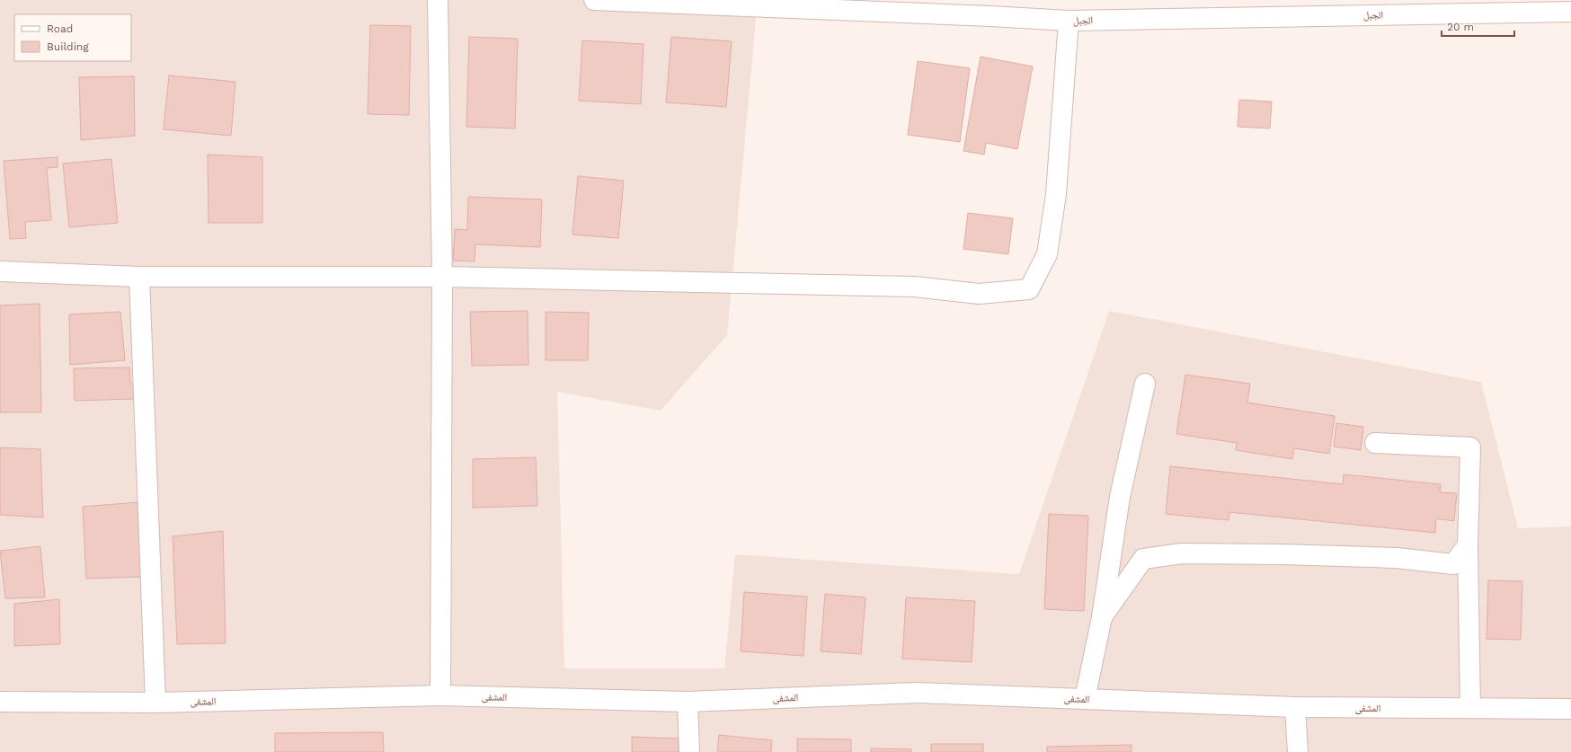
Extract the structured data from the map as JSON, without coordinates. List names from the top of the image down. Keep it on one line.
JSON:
{"streets":{"street":["الجبل","المشفى"]},"legend":["Road","Building"],"scale_bar":"20 m"}
